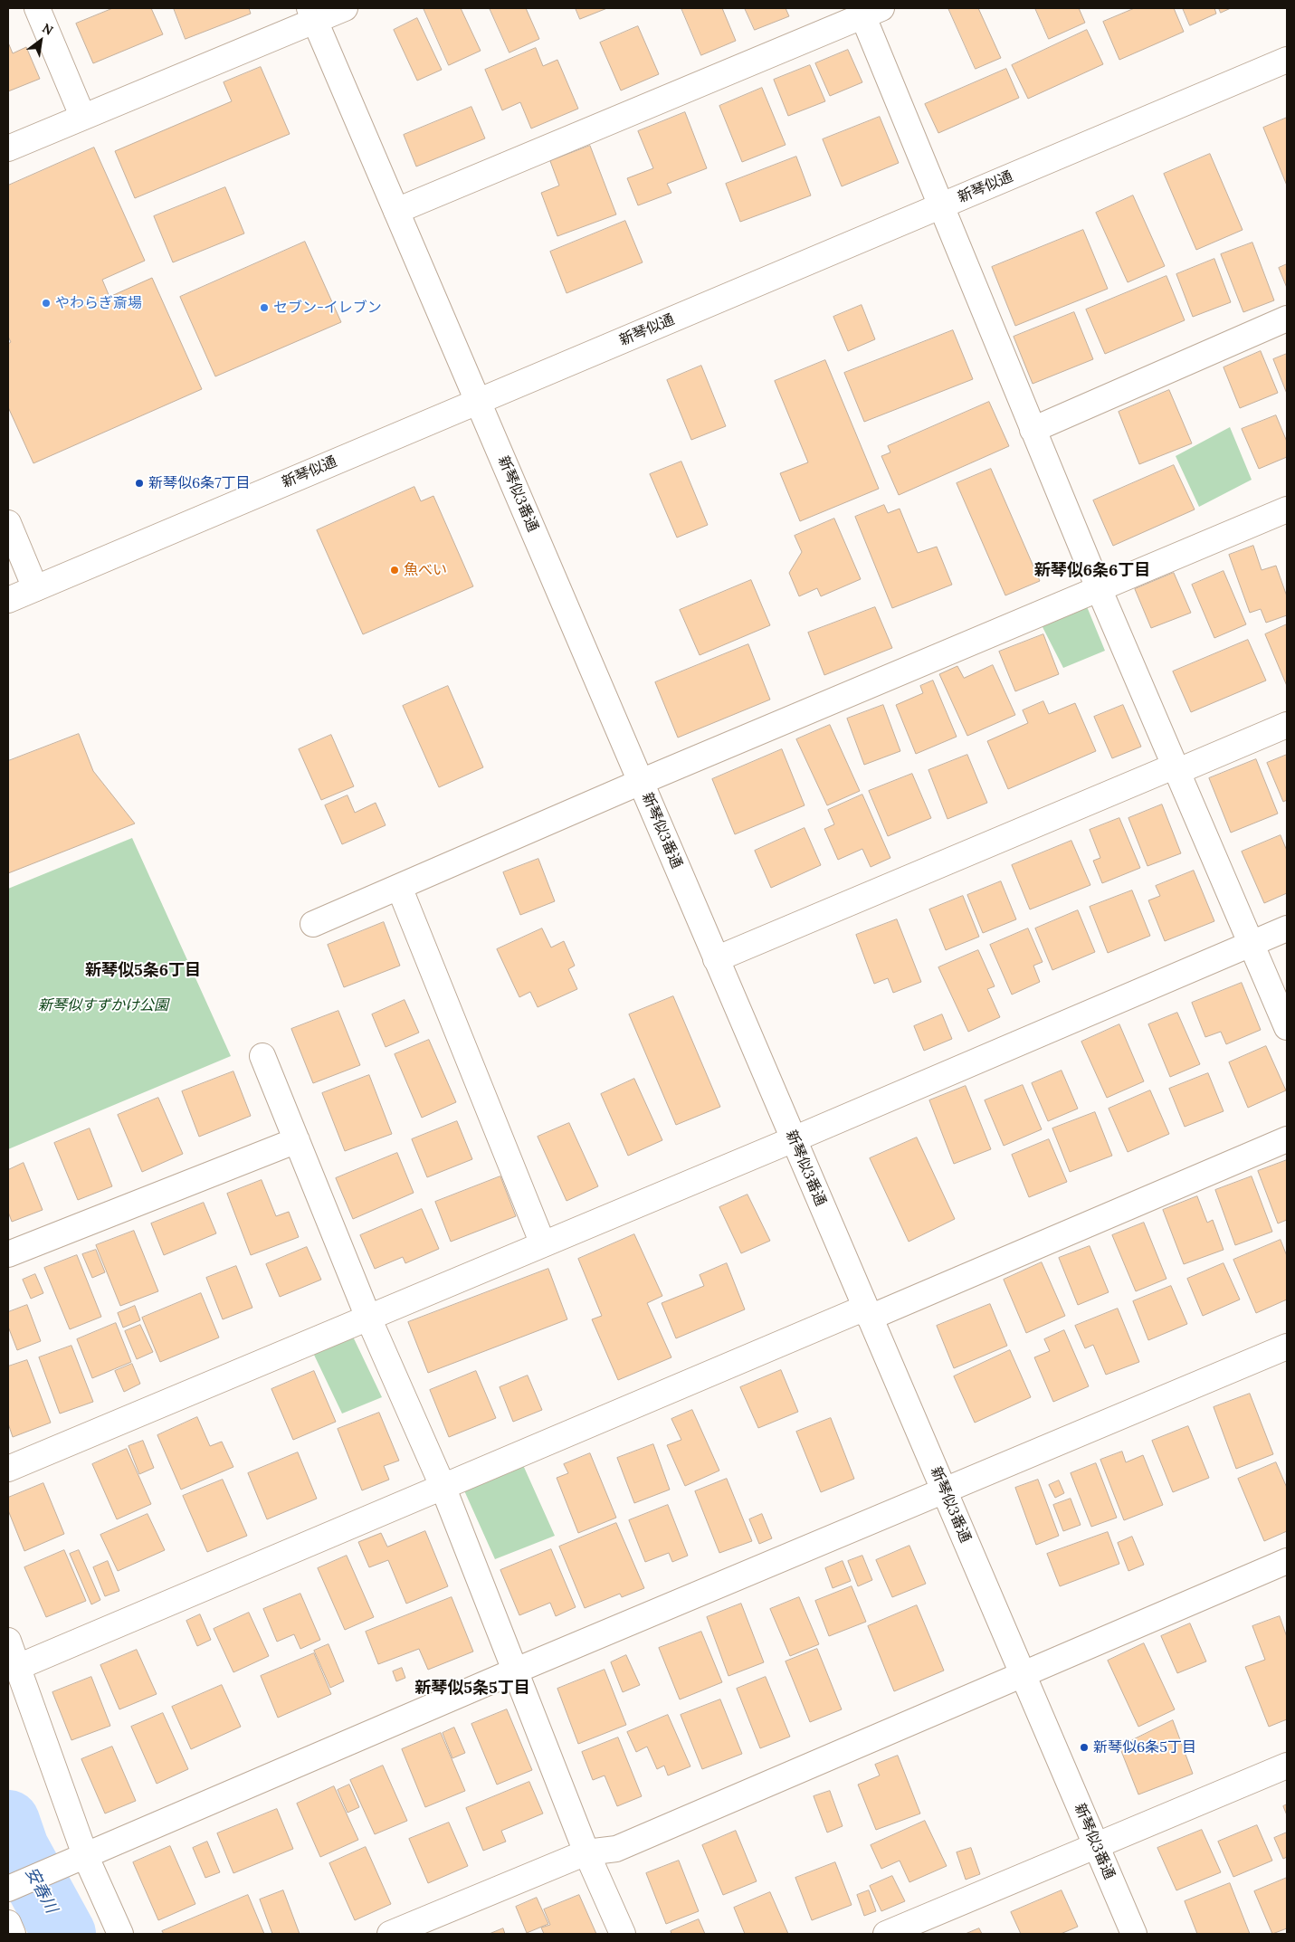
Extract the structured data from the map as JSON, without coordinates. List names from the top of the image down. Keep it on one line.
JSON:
{"streets":{"street":["新琴似通","新琴似3番通"]},"crossings":[["新琴似通","新琴似3番通"]],"districts":["新琴似6条6丁目","新琴似5条6丁目","新琴似5条5丁目"],"water":["安春川"],"parks":["新琴似すずかけ公園"],"places":["やわらぎ斎場","セブン-イレブン","新琴似6条7丁目","魚べい","新琴似6条5丁目"],"north":"top right"}
